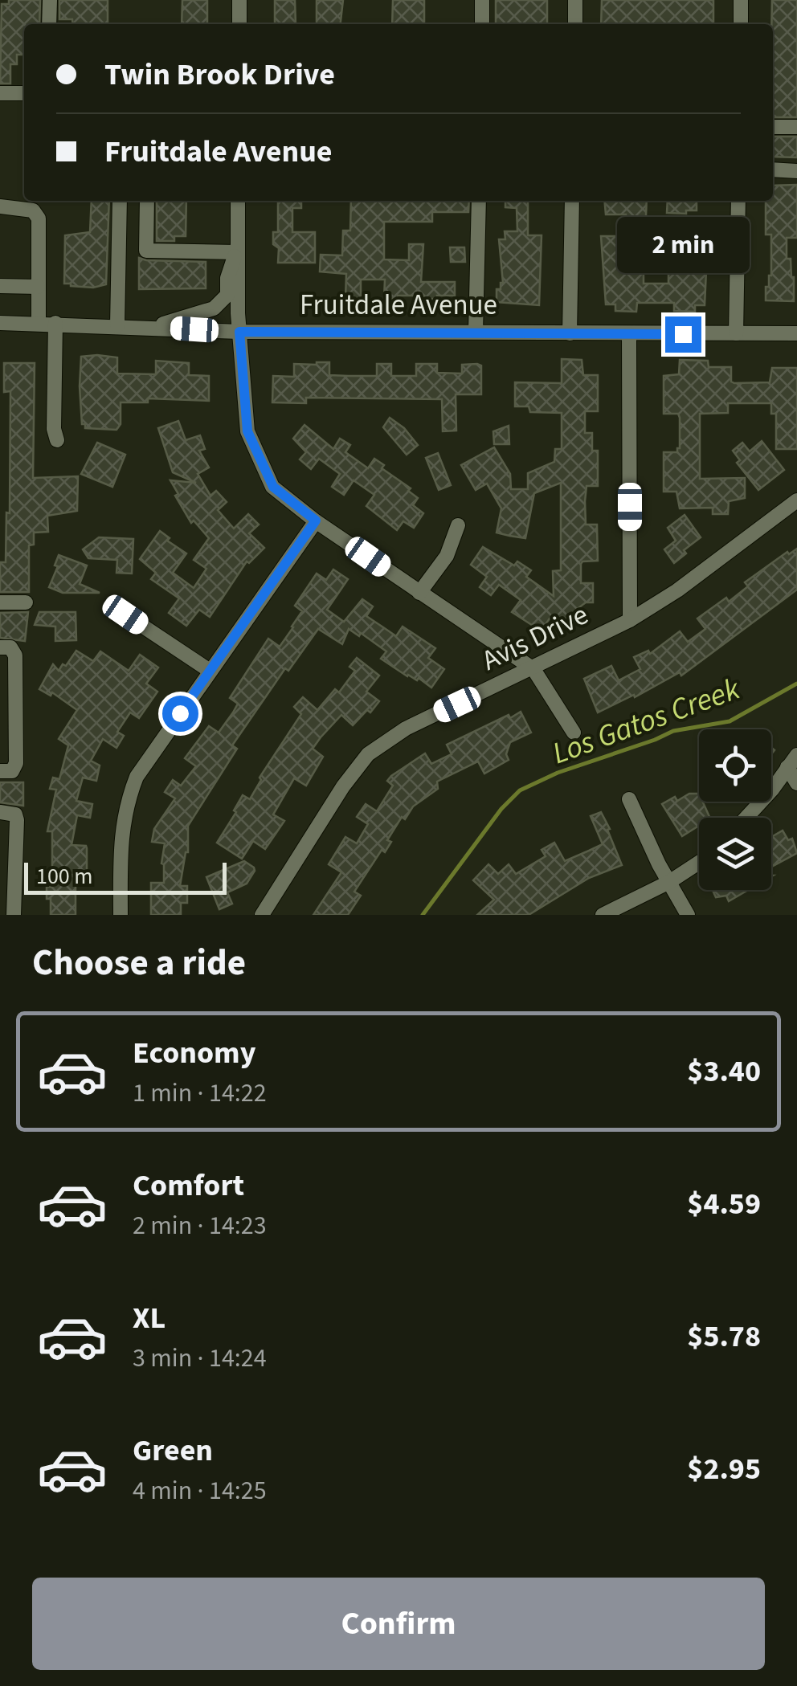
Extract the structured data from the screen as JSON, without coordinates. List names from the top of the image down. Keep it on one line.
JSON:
{"streets":{"street":["Fruitdale Avenue","Avis Drive"]},"water":["Los Gatos Creek"],"scale_bar":"100 m","page":{"banner":["Twin Brook Drive","Fruitdale Avenue"],"bubble":"2 min","scale":"100 m","heading":"Choose a ride","list":[{"name":"Economy","note":"1 min · 14:22","value":"$3.40"},{"name":"Comfort","note":"2 min · 14:23","value":"$4.59"},{"name":"XL","note":"3 min · 14:24","value":"$5.78"},{"name":"Green","note":"4 min · 14:25","value":"$2.95"}],"buttons":"Confirm"}}
